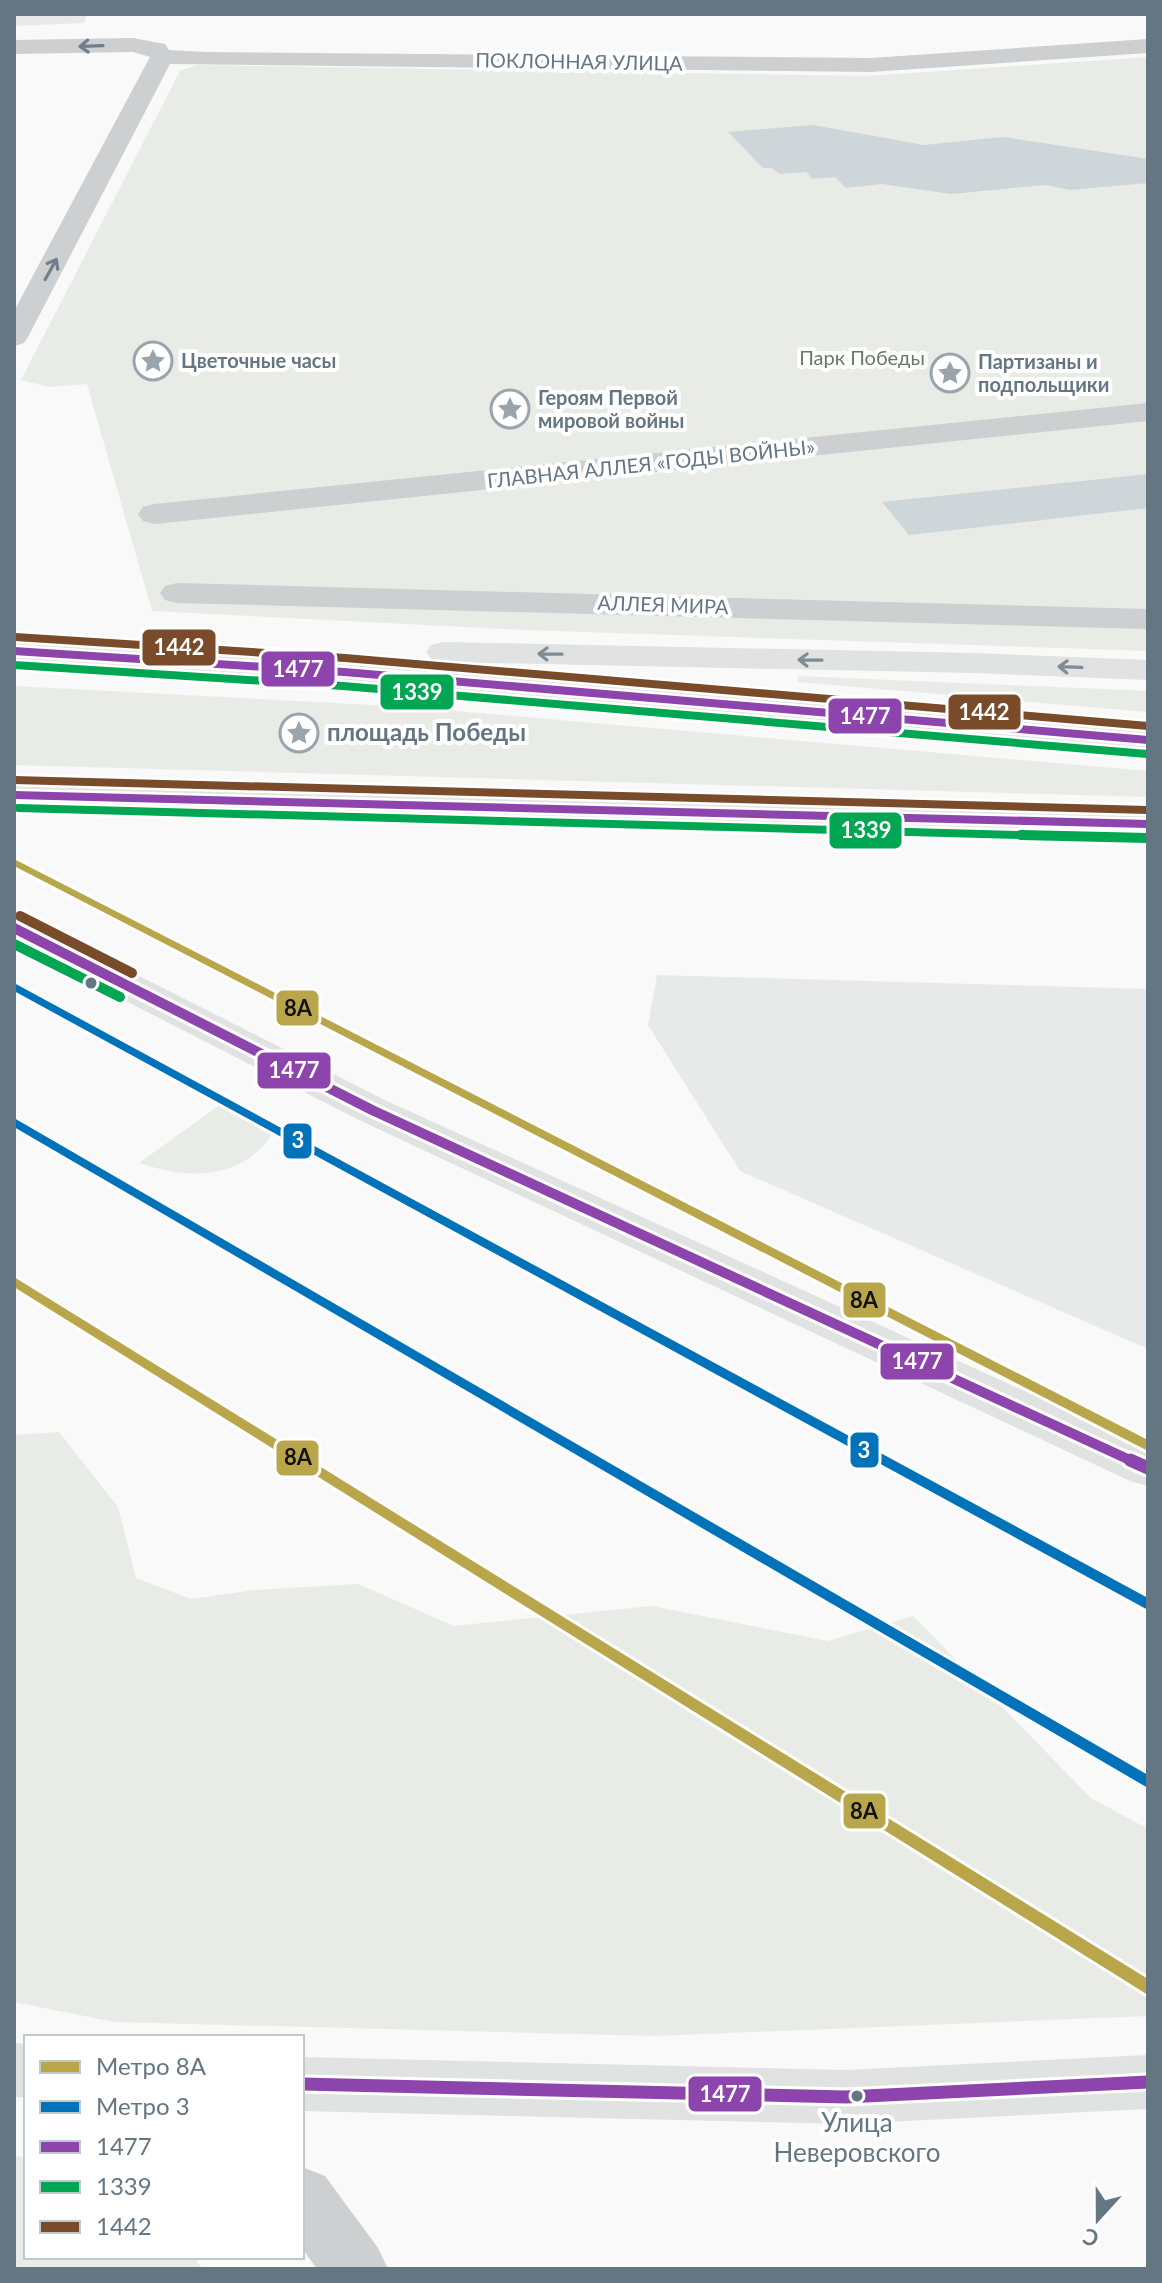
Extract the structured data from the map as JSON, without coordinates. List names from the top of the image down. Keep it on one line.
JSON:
{"streets":{"street":["ПОКЛОННАЯ УЛИЦА","ГЛАВНАЯ АЛЛЕЯ «ГОДЫ ВОЙНЫ»","АЛЛЕЯ МИРА"]},"parks":["Парк Победы"],"places":{"place":["Цветочные часы","Партизаны и подпольщики","Героям Первой мировой войны","площадь Победы"],"other":["Улица Неверовского"]},"lines":["transit line 1442","transit line 1477","transit line 1339","metro line 8А","metro line 3"],"legend":["Метро 8А","Метро 3","1477","1339","1442"],"north":"bottom"}
